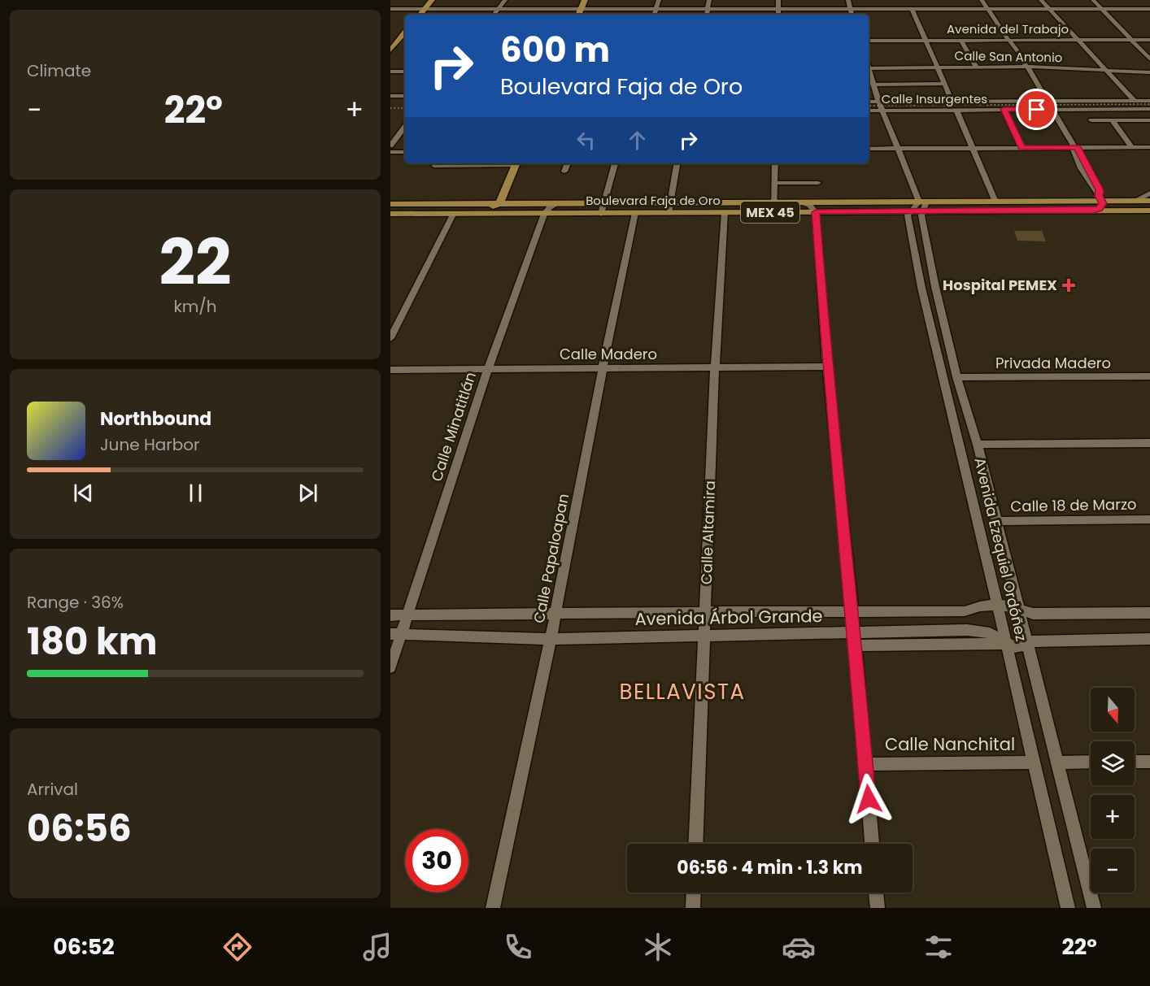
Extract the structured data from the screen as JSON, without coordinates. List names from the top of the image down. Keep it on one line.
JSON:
{"streets":{"main road":["Boulevard Faja de Oro","MEX 45"],"street":["Avenida del Trabajo","Calle San Antonio","Calle Insurgentes","Calle Madero","Privada Madero","Calle Minatitlán","Calle 18 de Marzo","Calle Altamira","Avenida Ezequiel Ordóñez","Calle Papaloapan","Avenida Árbol Grande","Calle Nanchital"]},"crossings":[["Boulevard Faja de Oro","Calle Minatitlán"],["Boulevard Faja de Oro","Calle Altamira"],["Boulevard Faja de Oro","Avenida Ezequiel Ordóñez"],["Boulevard Faja de Oro","Calle Papaloapan"],["Calle Madero","Calle Minatitlán"],["Calle Madero","Calle Altamira"],["Calle Madero","Calle Papaloapan"],["Privada Madero","Avenida Ezequiel Ordóñez"],["Calle Minatitlán","Avenida Árbol Grande"],["Calle 18 de Marzo","Avenida Ezequiel Ordóñez"],["Calle Altamira","Avenida Árbol Grande"],["Avenida Ezequiel Ordóñez","Avenida Árbol Grande"],["Avenida Ezequiel Ordóñez","Calle Nanchital"],["Calle Papaloapan","Avenida Árbol Grande"]],"districts":["BELLAVISTA"],"places":{"health":["Hospital PEMEX"]},"north":"bottom","page":{"tile":["Climate",["22","km/h"],["Range · 36%","180 km"],["Arrival","06:56"]],"turn":["600 m","Boulevard Faja de Oro"],"heat":["−","22°","+"],"song":["Northbound","June Harbor"],"map_buttons":["+","−"],"limit":"30","trip":"06:56 · 4 min · 1.3 km","tabs":["06:52","22°"]}}
